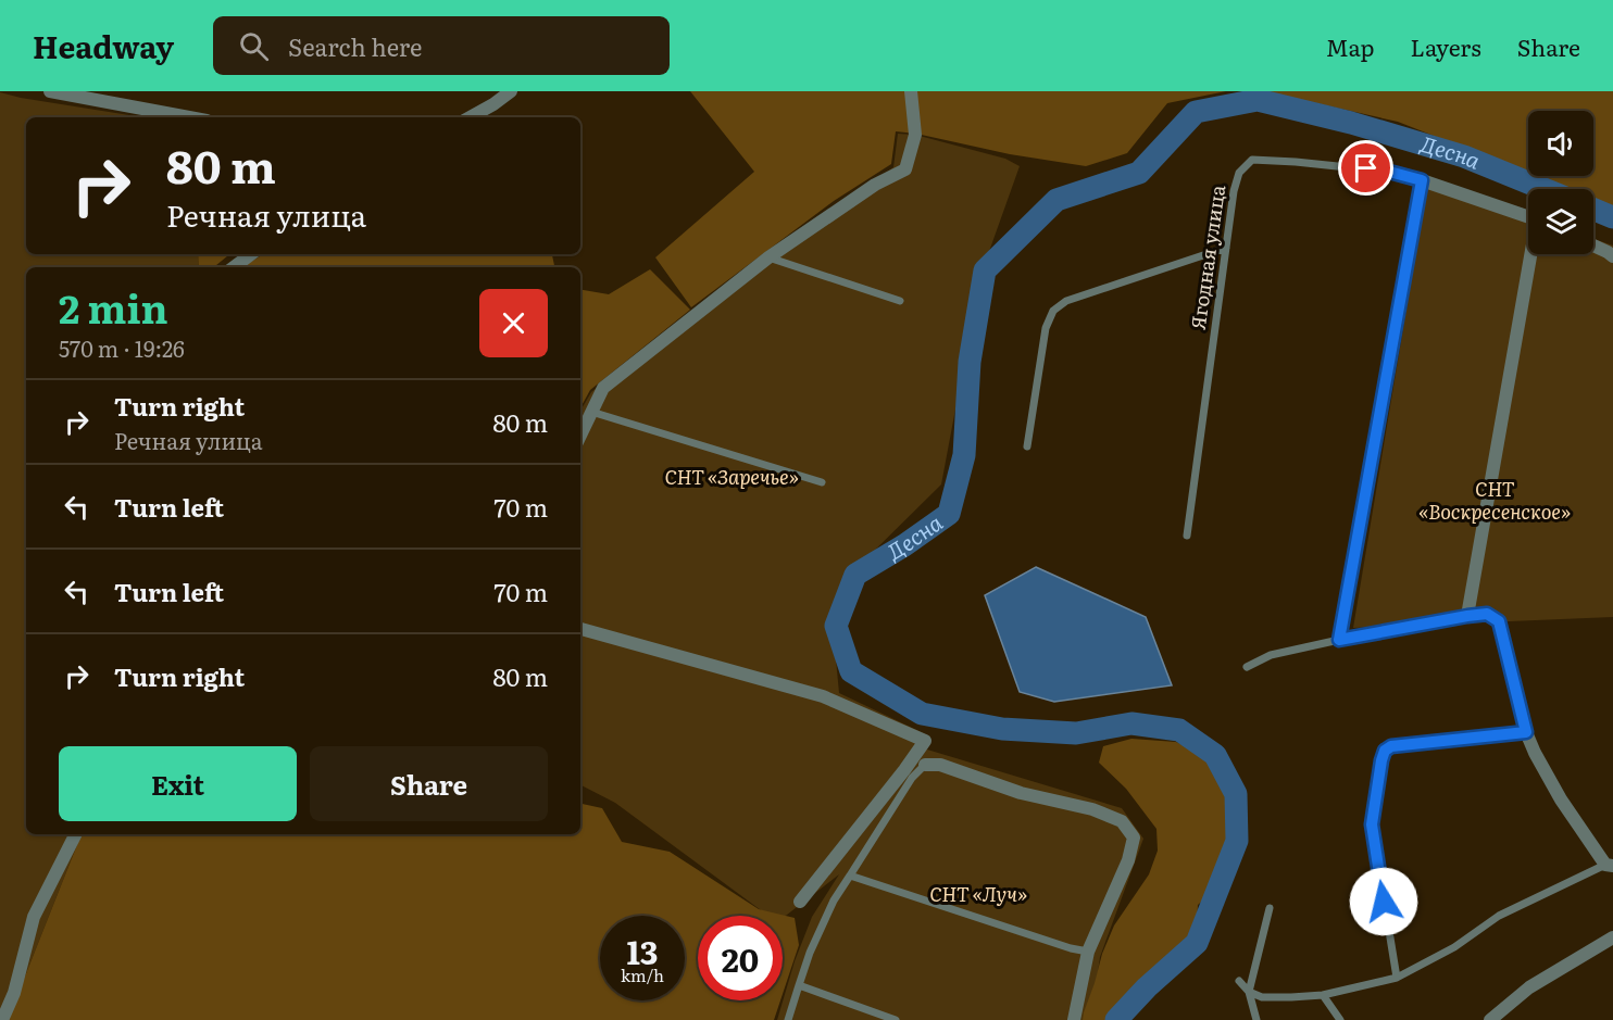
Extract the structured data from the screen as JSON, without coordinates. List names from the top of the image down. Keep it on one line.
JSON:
{"streets":{"lane":["Ягодная улица"]},"water":["Десна"],"parks":["СНТ «Заречье»","СНТ «Воскресенское»","СНТ «Луч»"],"page":{"header":"Headway","search":"Search here","nav":["Map","Layers","Share"],"turn":["80 m","Речная улица"],"heading":["2 min","570 m · 19:26"],"list":[{"name":"Turn right","note":"Речная улица","value":"80 m"},{"name":"Turn left","value":"70 m"},{"name":"Turn left","value":"70 m"},{"name":"Turn right","value":"80 m"}],"buttons":["Exit","Share"],"speed":"13 km/h","limit":"20"}}
